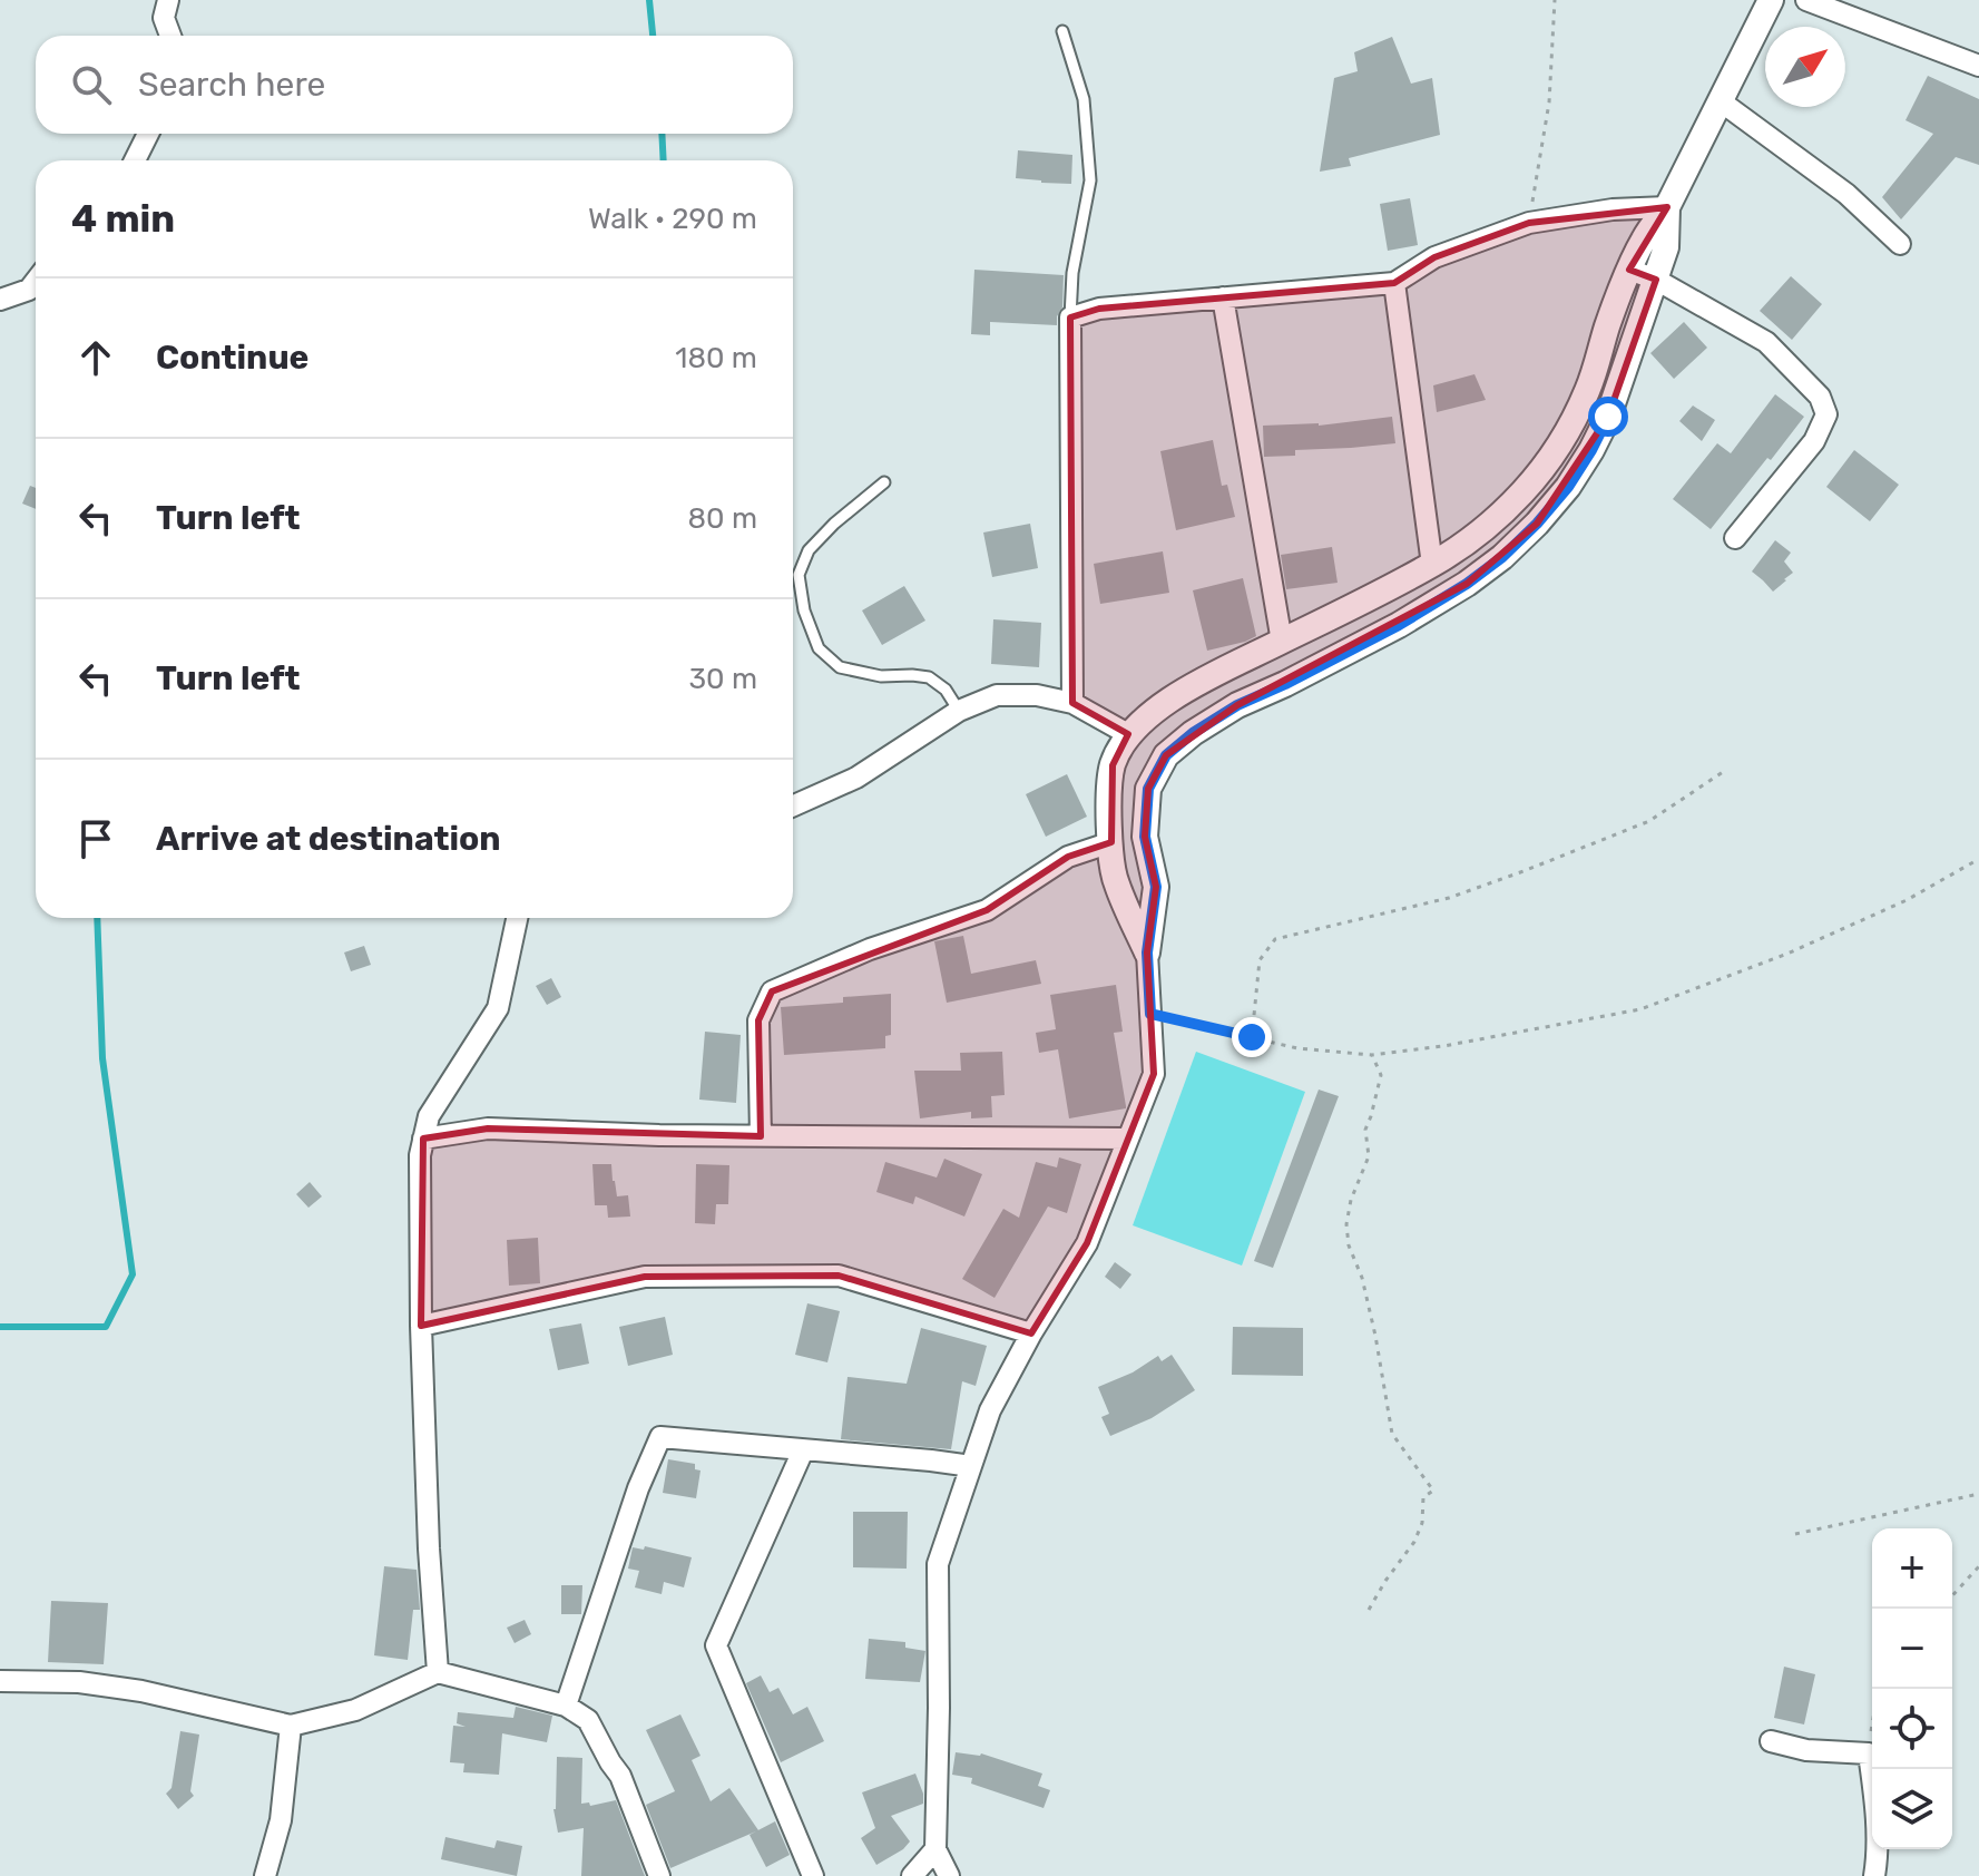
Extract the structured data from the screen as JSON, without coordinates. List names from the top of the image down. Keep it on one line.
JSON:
{"north":"top right","page":{"search":"Search here","heading":["4 min","Walk · 290 m"],"list":[["Continue","180 m"],["Turn left","80 m"],["Turn left","30 m"],"Arrive at destination"],"map_buttons":["+","−"]}}
